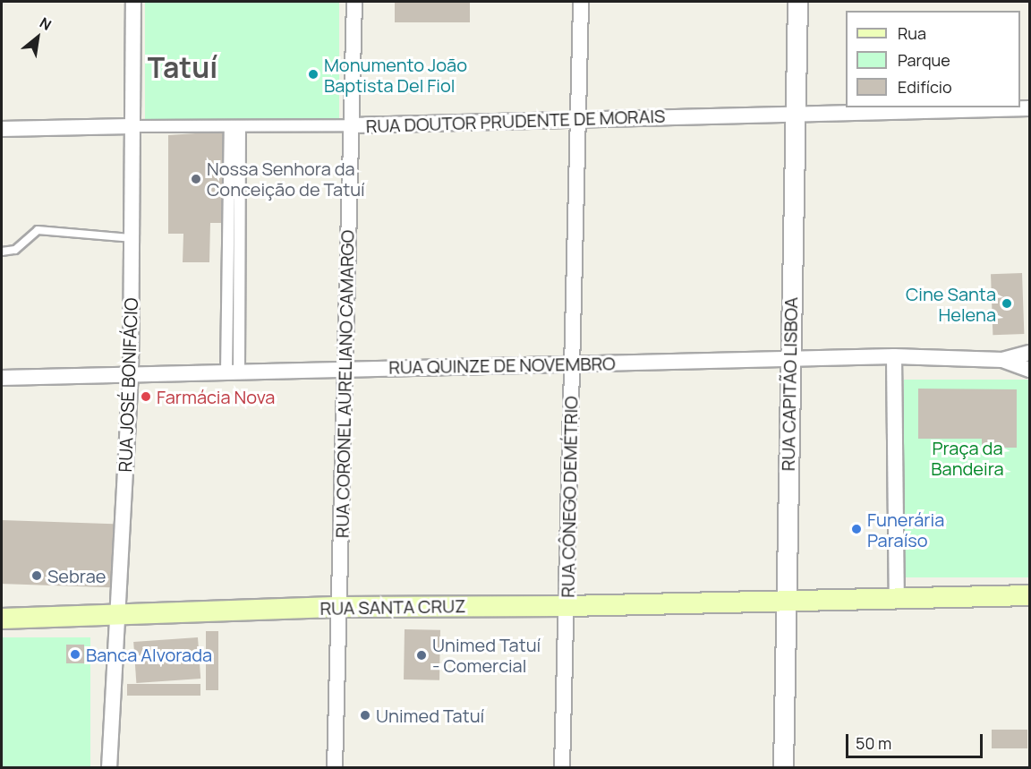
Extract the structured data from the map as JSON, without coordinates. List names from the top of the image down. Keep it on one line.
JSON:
{"streets":{"main road":["RUA SANTA CRUZ"],"street":["RUA DOUTOR PRUDENTE DE MORAIS","RUA QUINZE DE NOVEMBRO","RUA CORONEL AURELIANO CAMARGO","RUA CAPITÃO LISBOA","RUA JOSÉ BONIFÁCIO","RUA CÔNEGO DEMÉTRIO"]},"crossings":[["RUA DOUTOR PRUDENTE DE MORAIS","RUA CORONEL AURELIANO CAMARGO"],["RUA DOUTOR PRUDENTE DE MORAIS","RUA CAPITÃO LISBOA"],["RUA DOUTOR PRUDENTE DE MORAIS","RUA JOSÉ BONIFÁCIO"],["RUA DOUTOR PRUDENTE DE MORAIS","RUA CÔNEGO DEMÉTRIO"],["RUA QUINZE DE NOVEMBRO","RUA CORONEL AURELIANO CAMARGO"],["RUA QUINZE DE NOVEMBRO","RUA CAPITÃO LISBOA"],["RUA QUINZE DE NOVEMBRO","RUA JOSÉ BONIFÁCIO"],["RUA QUINZE DE NOVEMBRO","RUA CÔNEGO DEMÉTRIO"],["RUA CORONEL AURELIANO CAMARGO","RUA SANTA CRUZ"],["RUA CAPITÃO LISBOA","RUA SANTA CRUZ"],["RUA JOSÉ BONIFÁCIO","RUA SANTA CRUZ"],["RUA CÔNEGO DEMÉTRIO","RUA SANTA CRUZ"]],"districts":["Tatuí"],"parks":["Praça da Bandeira"],"places":["Monumento João Baptista Del Fiol","Nossa Senhora da Conceição de Tatuí","Cine Santa Helena","Farmácia Nova","Funerária Paraíso","Sebrae","Banca Alvorada","Unimed Tatuí - Comercial","Unimed Tatuí"],"legend":["Rua","Parque","Edifício"],"scale_bar":"50 m","north":"top right"}
